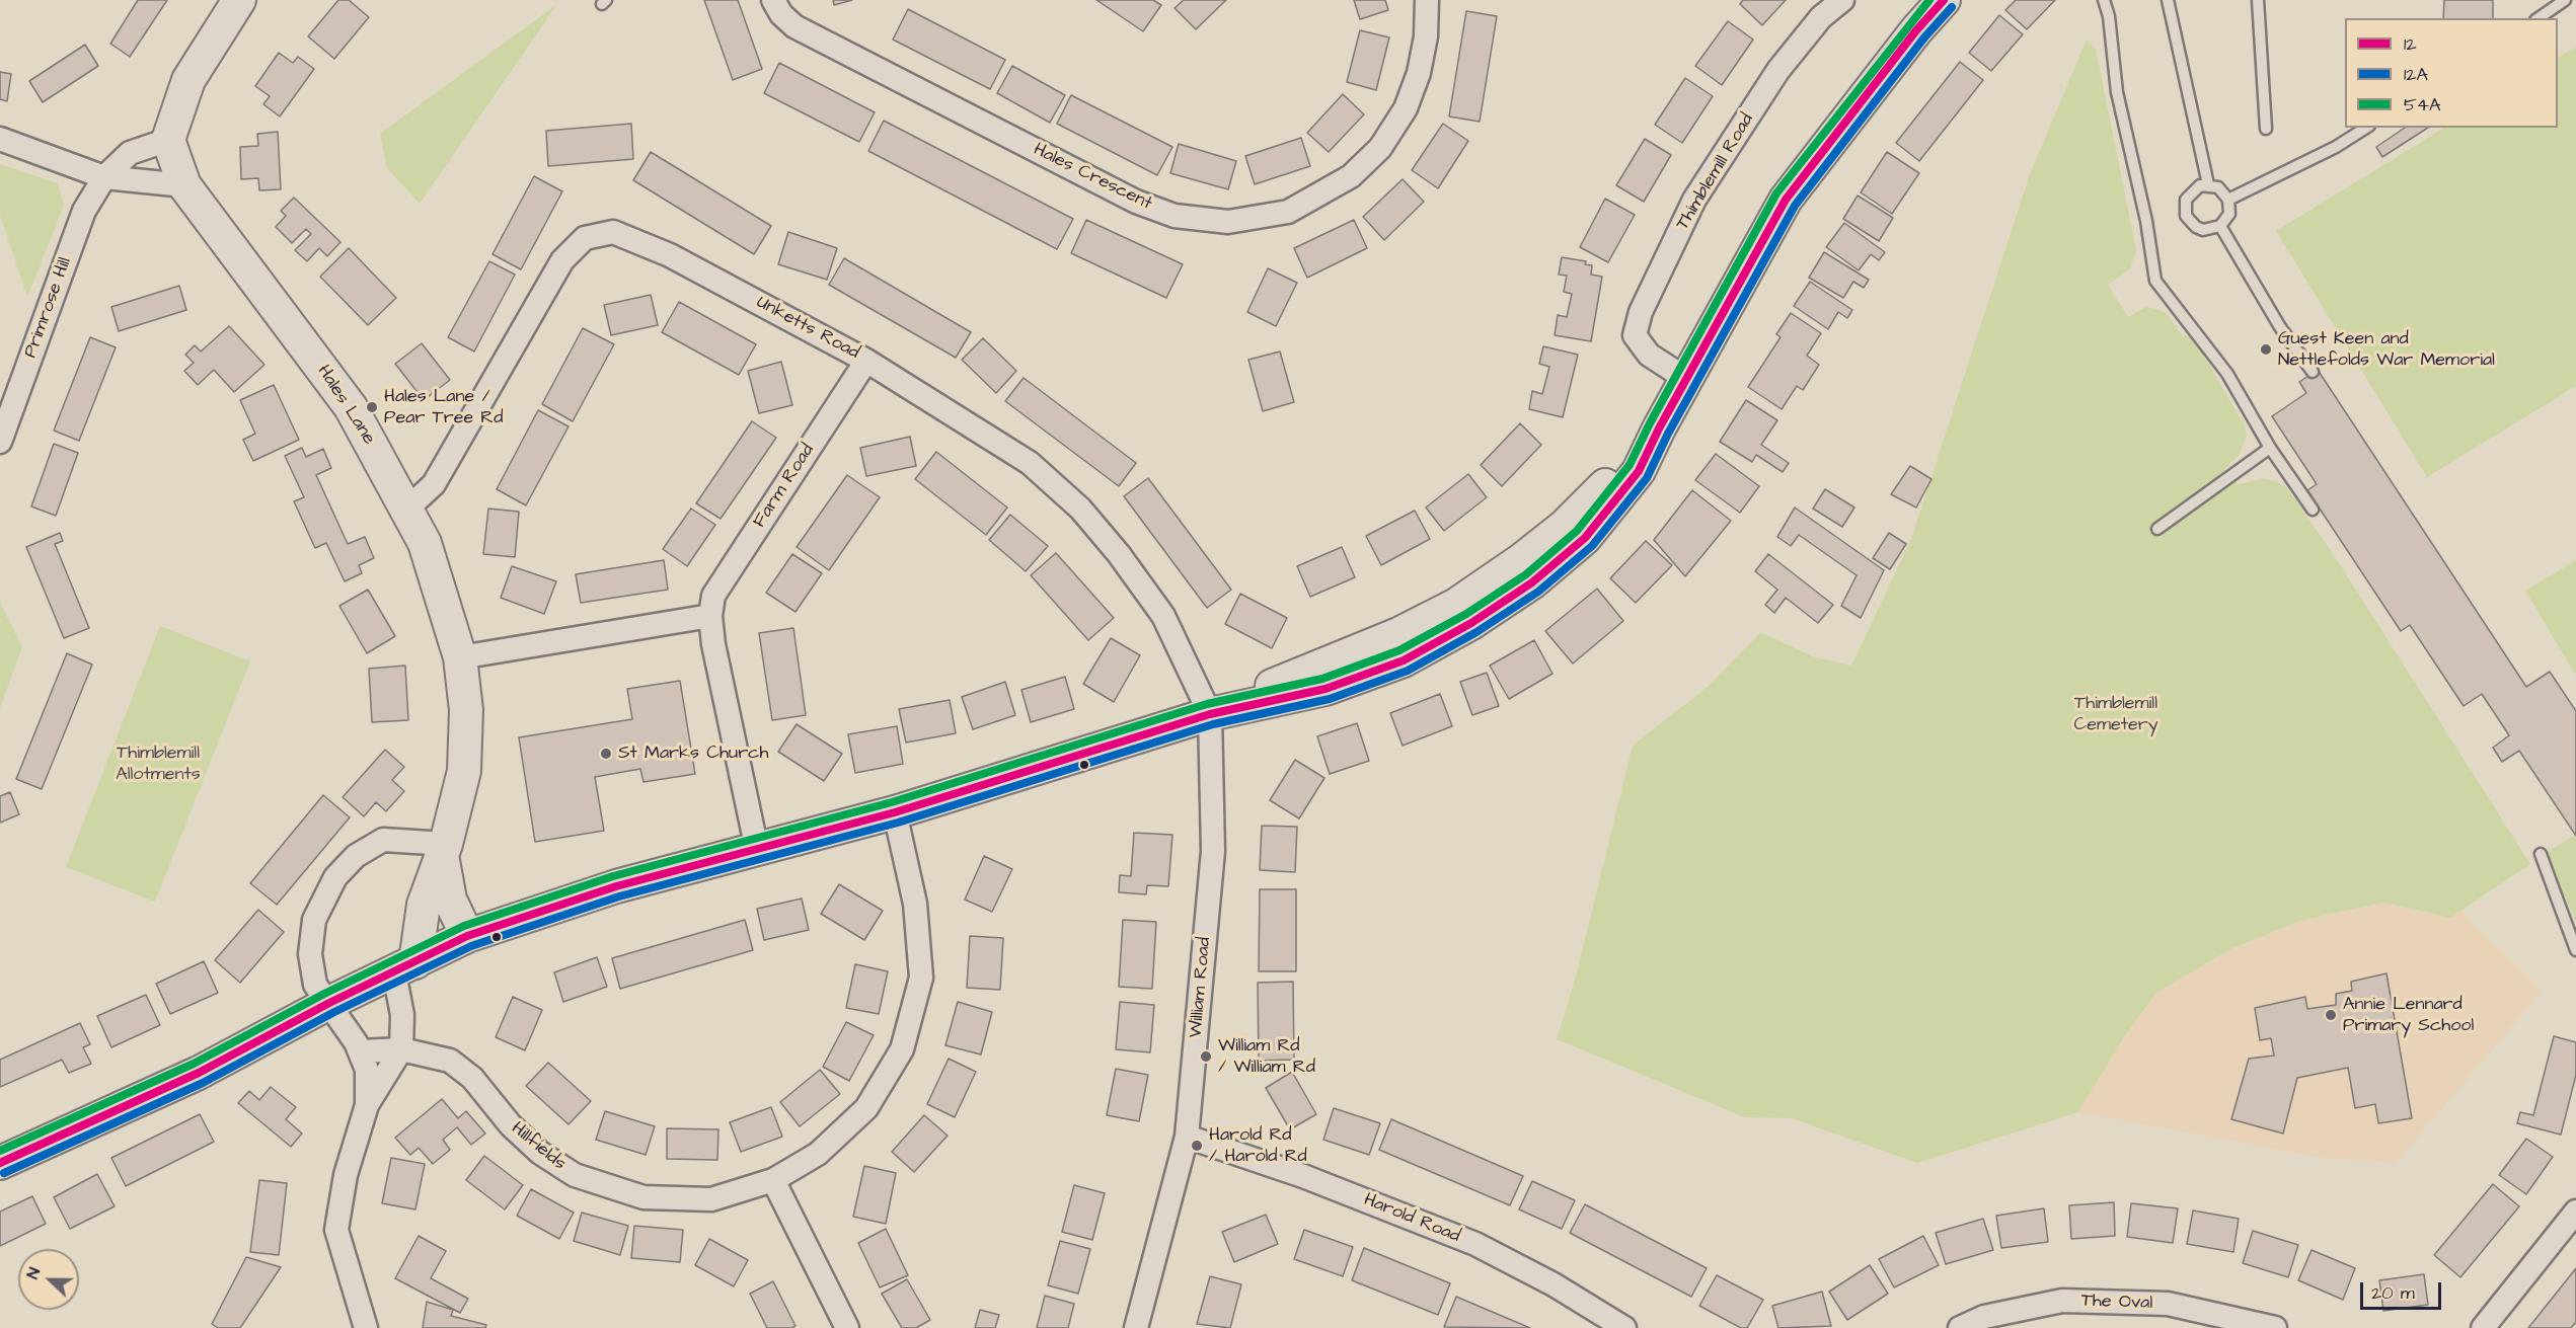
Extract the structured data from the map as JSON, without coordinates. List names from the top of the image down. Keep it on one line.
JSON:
{"streets":{"main road":["Hales Lane"],"street":["Thimblemill Road","Hales Crescent","Primrose Hill","Unketts Road","Farm Road","William Road","Hillfields","Harold Road","The Oval"]},"crossings":[["Primrose Hill","Hales Lane"],["Unketts Road","Hales Lane"],["Unketts Road","Farm Road"],["Unketts Road","William Road"],["William Road","Harold Road"]],"parks":["Thimblemill Cemetery","Thimblemill Allotments"],"places":["Guest Keen and Nettlefolds War Memorial","Hales Lane / Pear Tree Rd","St Marks Church","Annie Lennard Primary School","William Rd / William Rd","Harold Rd / Harold Rd"],"lines":["transit line 12","transit line 54A","transit line 12A"],"legend":["12","12A","54A"],"scale_bar":"20 m","north":"left"}
